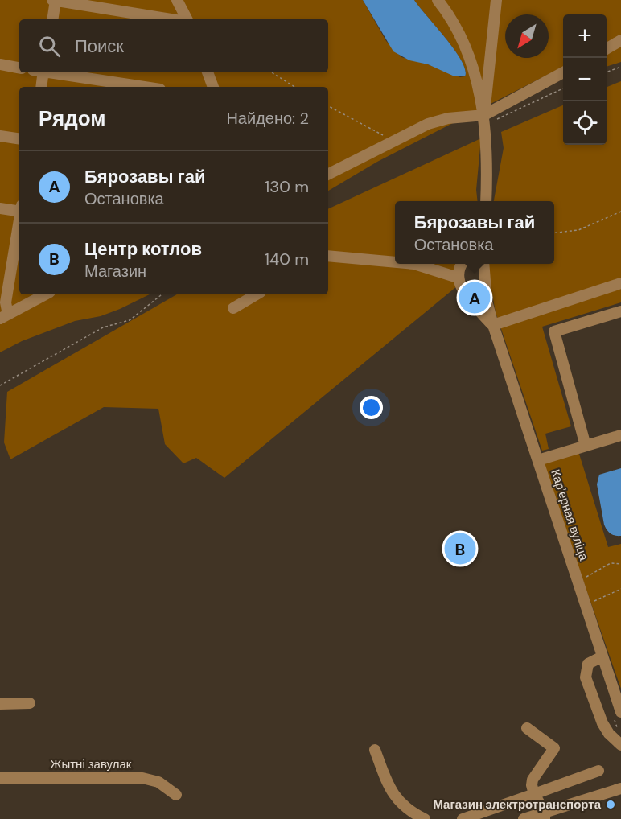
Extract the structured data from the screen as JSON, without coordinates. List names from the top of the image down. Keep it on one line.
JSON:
{"streets":{"street":["Карʼерная вуліца","Жытні завулак"]},"places":["Магазин электротранспорта"],"north":"bottom left","page":{"map_buttons":["+","−"],"search":"Поиск","heading":["Рядом","Найдено: 2"],"list":[{"mark":"A","name":"Бярозавы гай","note":"Остановка","value":"130 m"},{"mark":"B","name":"Центр котлов","note":"Магазин","value":"140 m"}],"popup":["Бярозавы гай","Остановка"],"pins":["A","B"]}}
